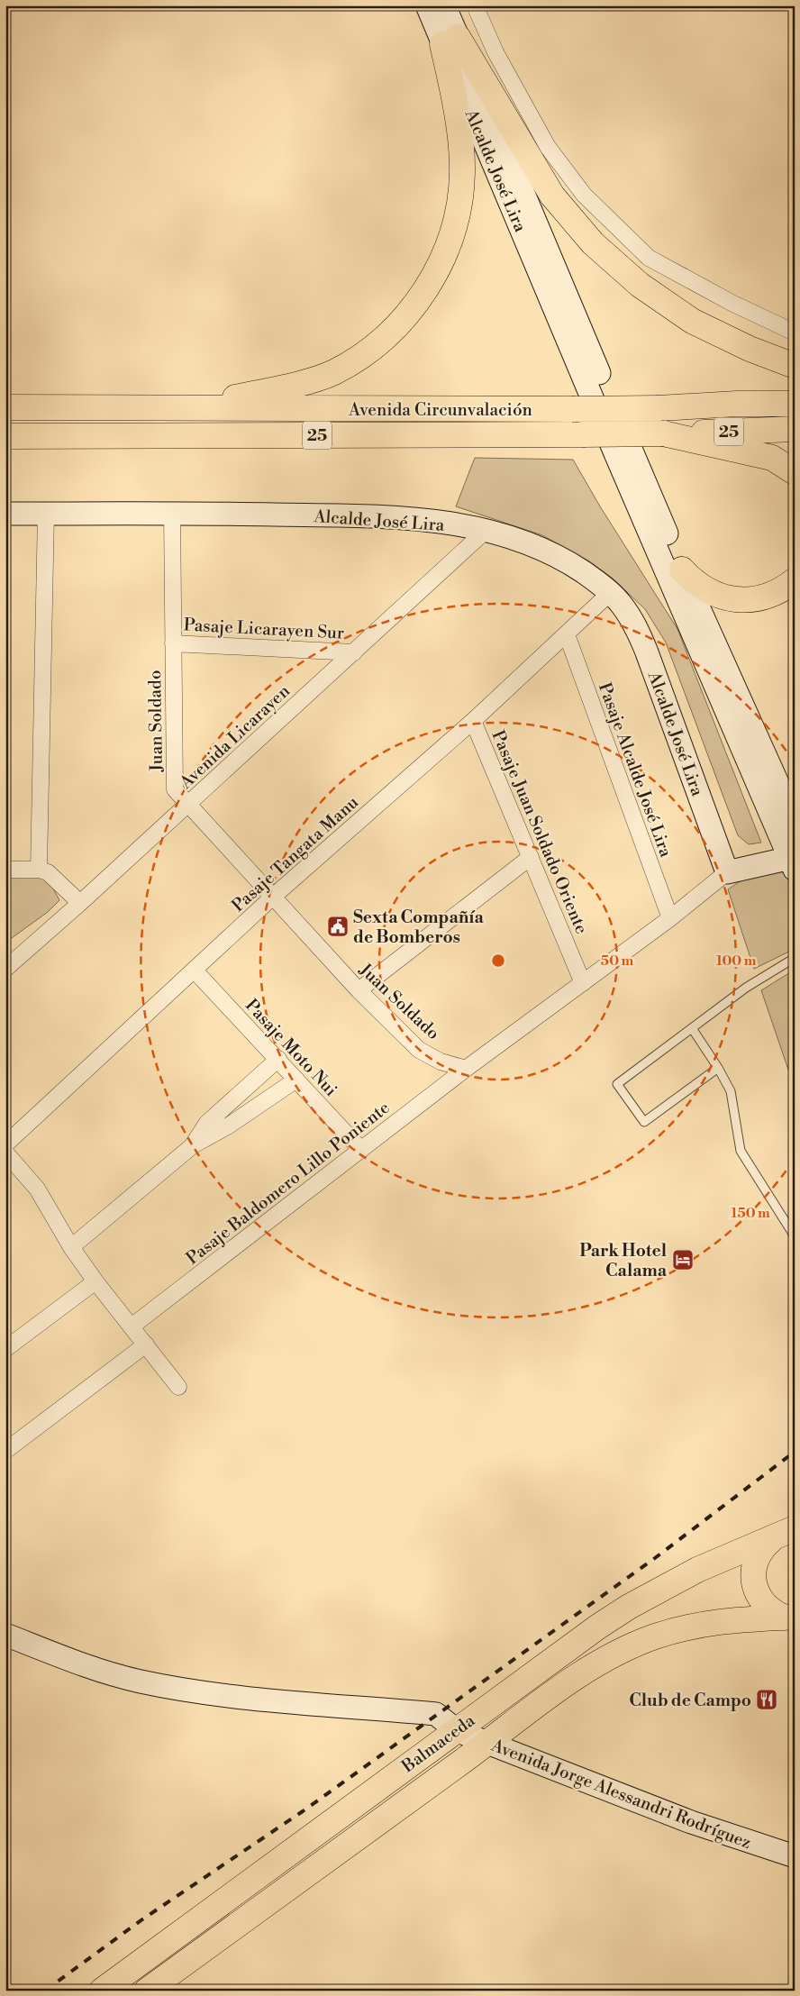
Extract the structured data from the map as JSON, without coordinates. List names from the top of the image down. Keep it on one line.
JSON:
{"streets":{"main road":["Avenida Circunvalación","25","Balmaceda"],"street":["Alcalde José Lira","Pasaje Licarayen Sur","Juan Soldado","Avenida Licarayen","Pasaje Alcalde José Lira","Pasaje Juan Soldado Oriente","Pasaje Tangata Manu","Pasaje Moto Nui","Pasaje Baldomero Lillo Poniente","Avenida Jorge Alessandri Rodríguez"]},"crossings":[["Alcalde José Lira","Juan Soldado"],["Alcalde José Lira","Avenida Licarayen"],["Alcalde José Lira","Pasaje Tangata Manu"],["Pasaje Licarayen Sur","Juan Soldado"],["Pasaje Licarayen Sur","Avenida Licarayen"],["Juan Soldado","Avenida Licarayen"],["Juan Soldado","Pasaje Tangata Manu"],["Juan Soldado","Pasaje Baldomero Lillo Poniente"],["Pasaje Alcalde José Lira","Pasaje Tangata Manu"],["Pasaje Juan Soldado Oriente","Pasaje Tangata Manu"],["Pasaje Tangata Manu","Pasaje Moto Nui"],["Pasaje Moto Nui","Pasaje Baldomero Lillo Poniente"],["Balmaceda","Avenida Jorge Alessandri Rodríguez"]],"places":{"public building":["Sexta Compañía de Bomberos"],"hotel":["Park Hotel Calama"],"restaurant":["Club de Campo"]},"rings":["50 m","100 m","150 m"]}
